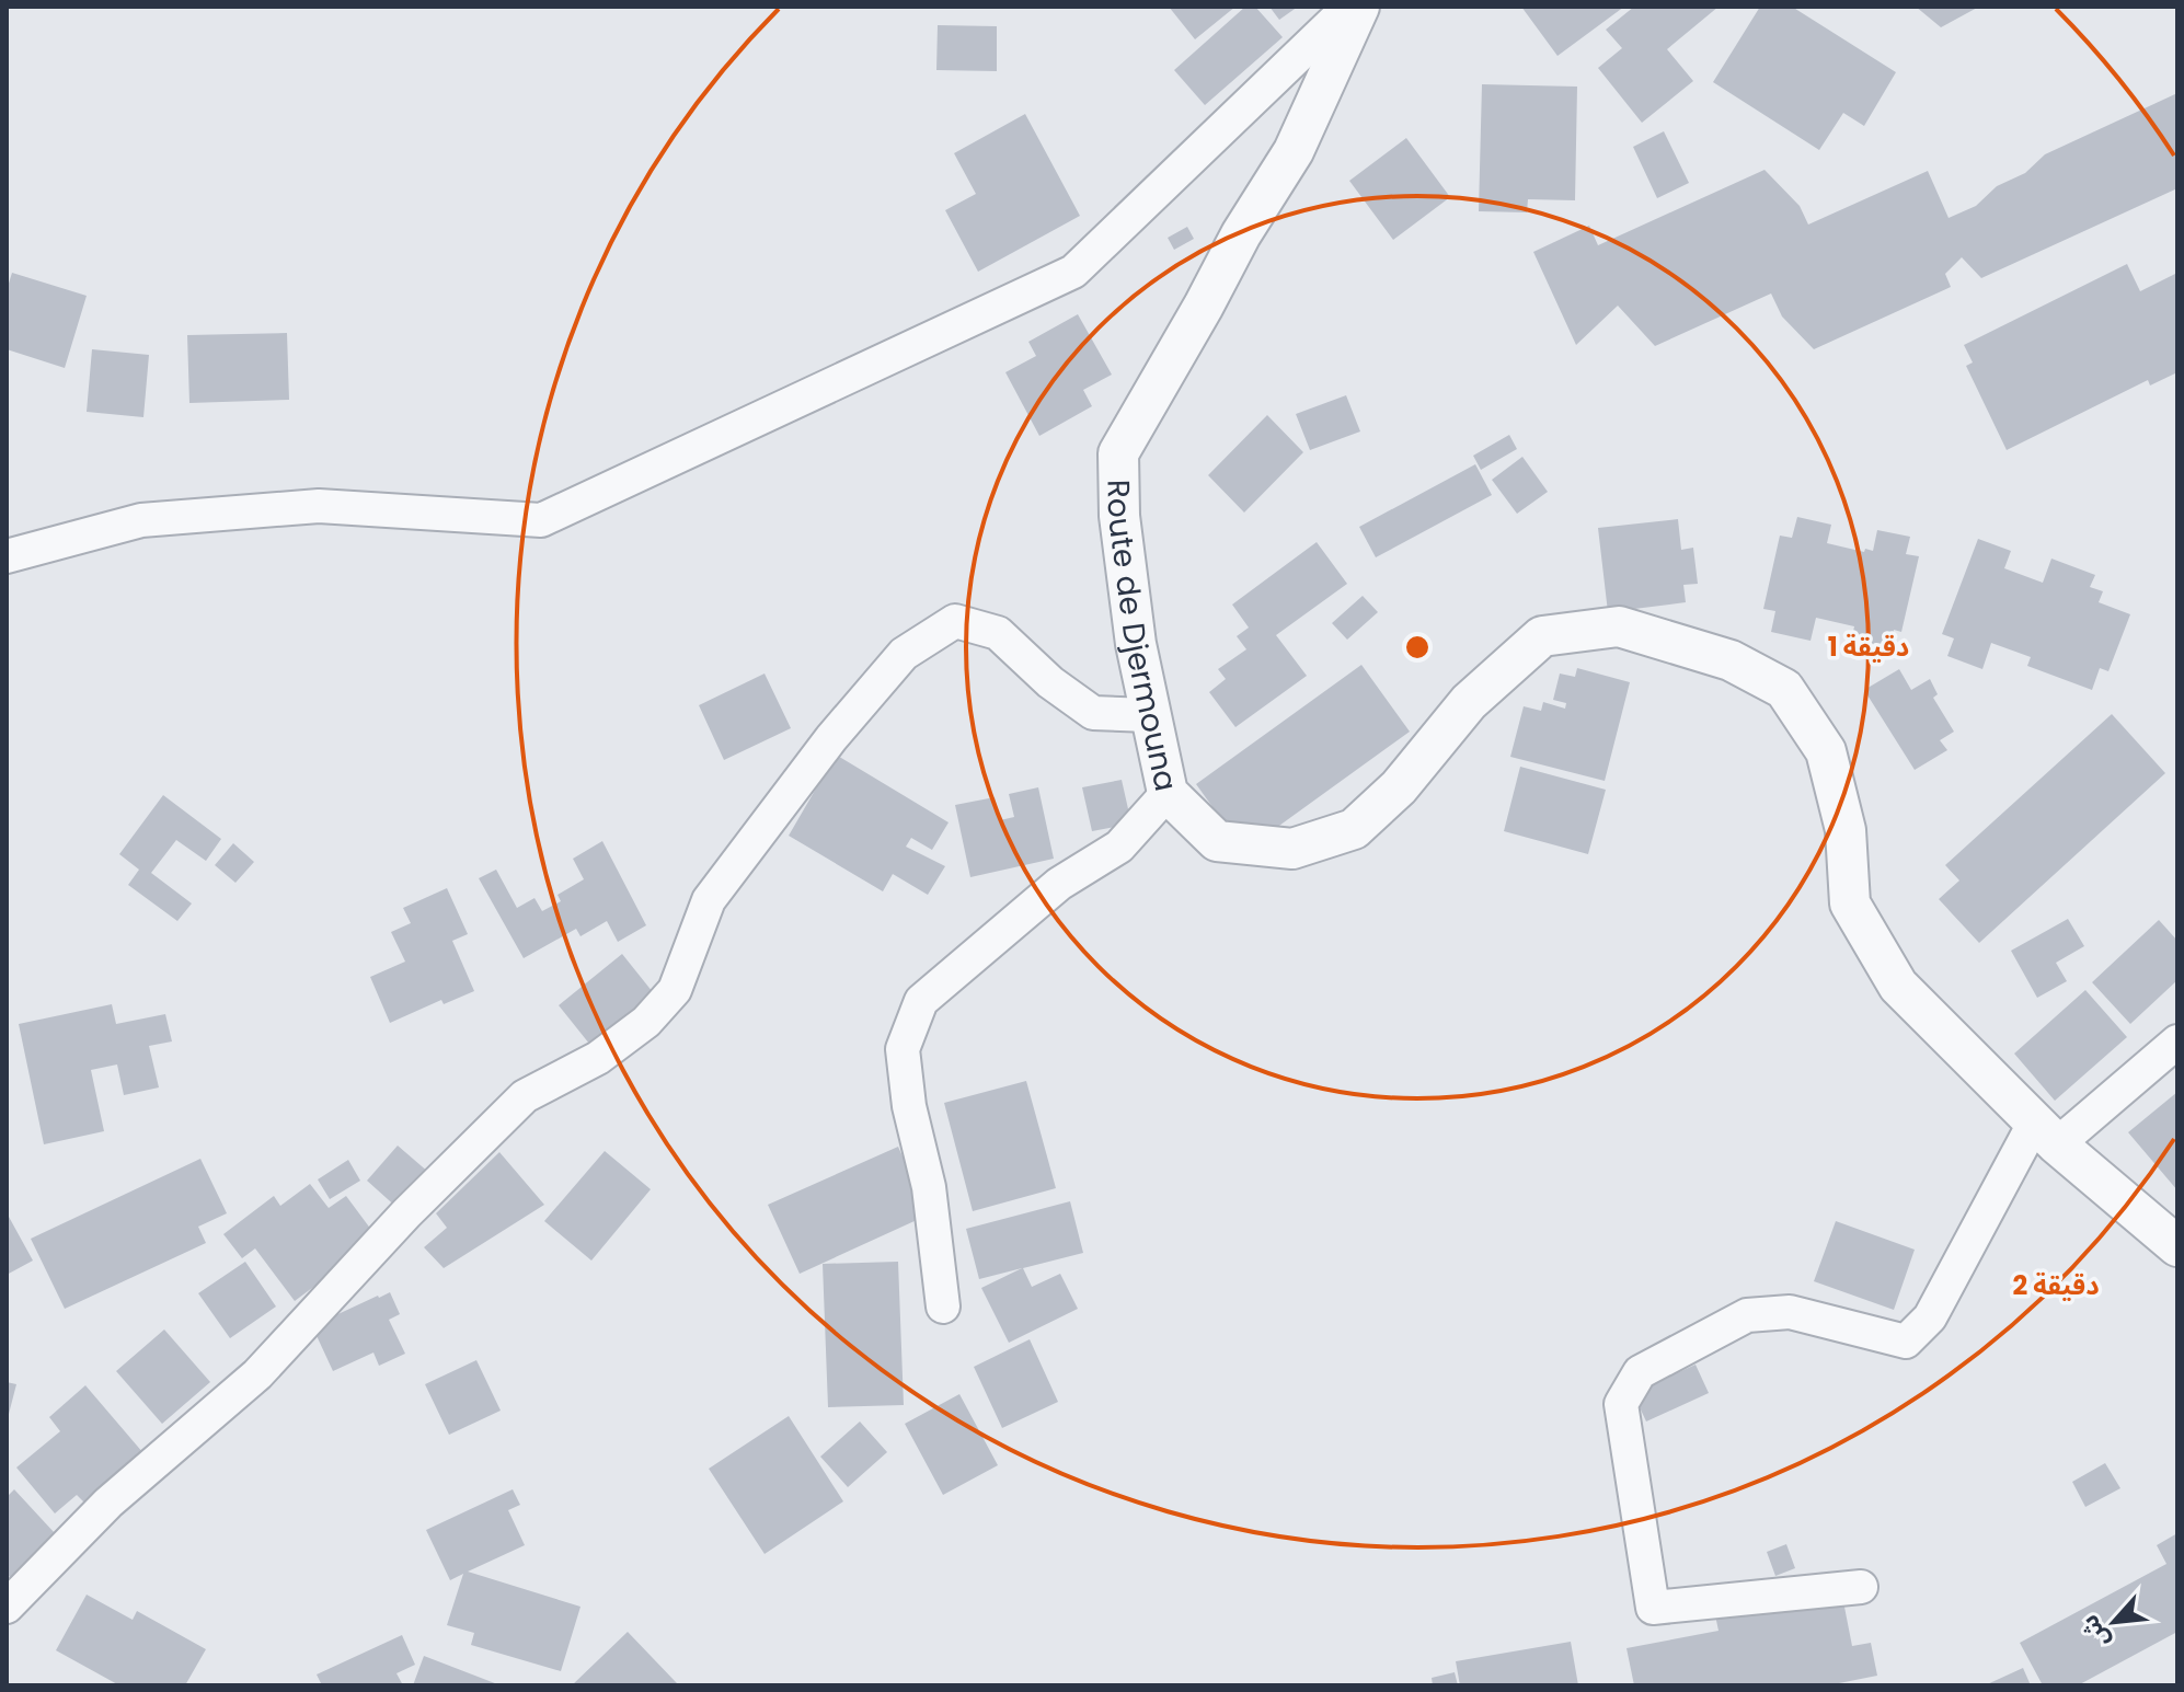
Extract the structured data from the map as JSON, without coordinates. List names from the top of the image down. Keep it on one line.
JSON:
{"streets":{"street":["Route de Djermouna"]},"north":"bottom left","rings":["1 دقيقة","2 دقيقة"]}
